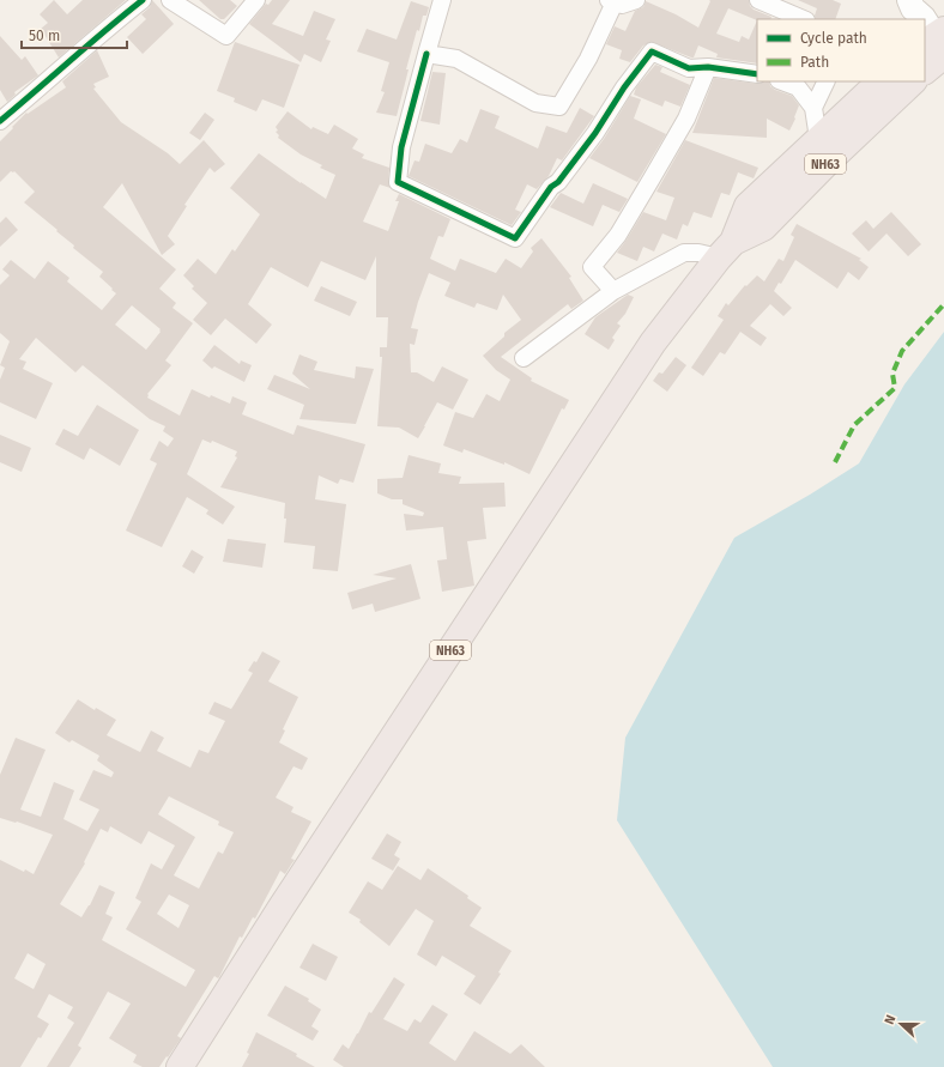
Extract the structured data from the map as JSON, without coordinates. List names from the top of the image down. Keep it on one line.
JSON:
{"streets":{"highway":["NH63"]},"legend":["Cycle path","Path"],"scale_bar":"50 m","north":"left"}
